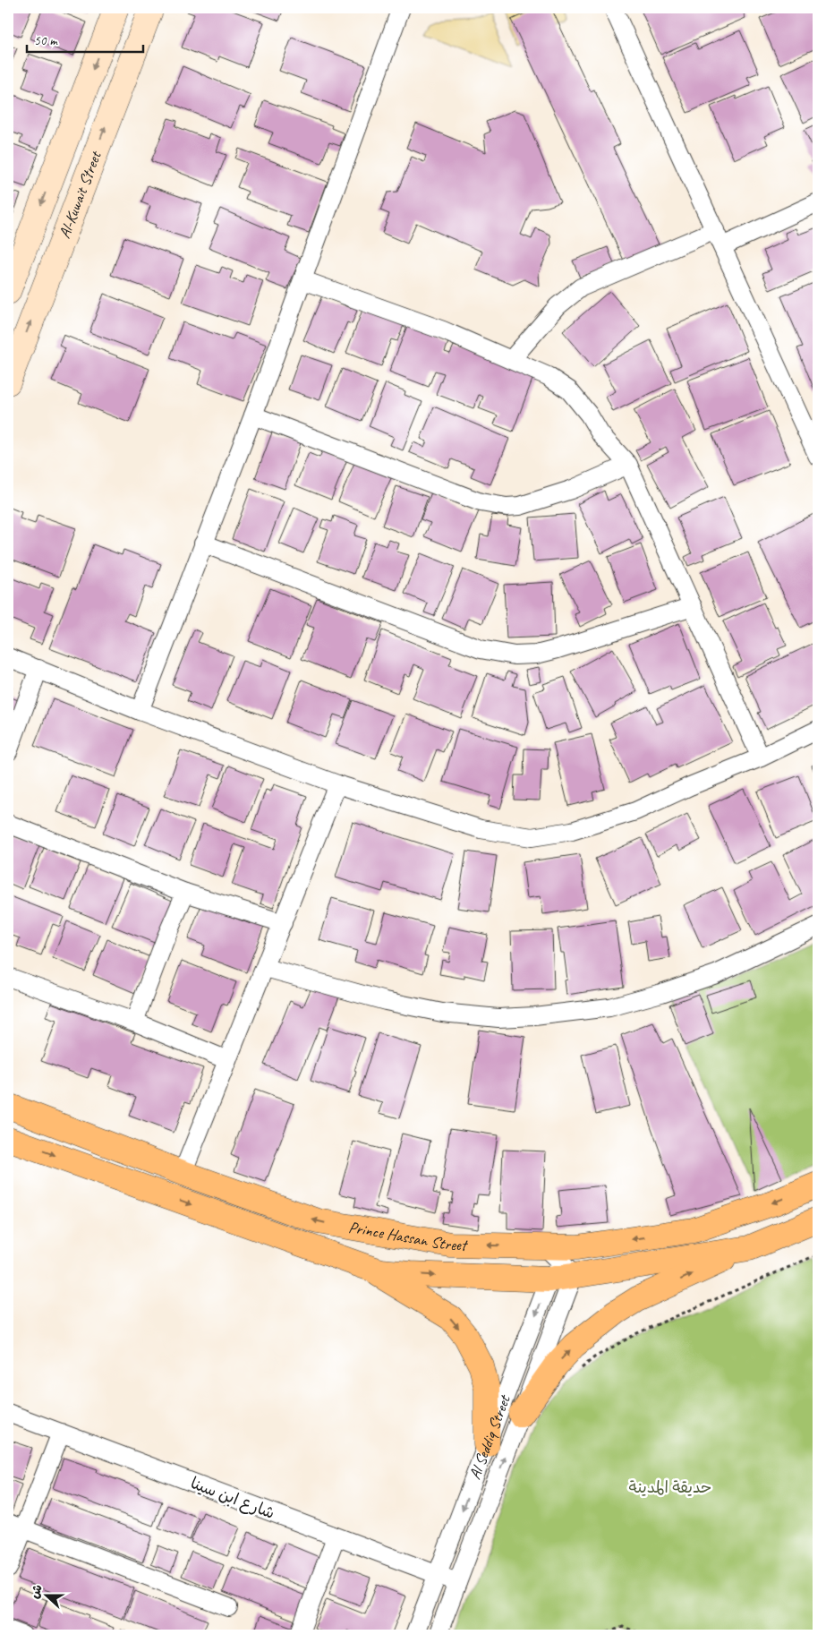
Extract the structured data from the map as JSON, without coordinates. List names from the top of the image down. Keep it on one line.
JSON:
{"streets":{"main road":["Al-Kuwait Street","Prince Hassan Street"],"street":["Al Seddiq Street","شارع ابن سينا"]},"crossings":[["Prince Hassan Street","Al Seddiq Street"],["Al Seddiq Street","شارع ابن سينا"]],"parks":["حديقة المدينة"],"scale_bar":"50 m","north":"left"}
